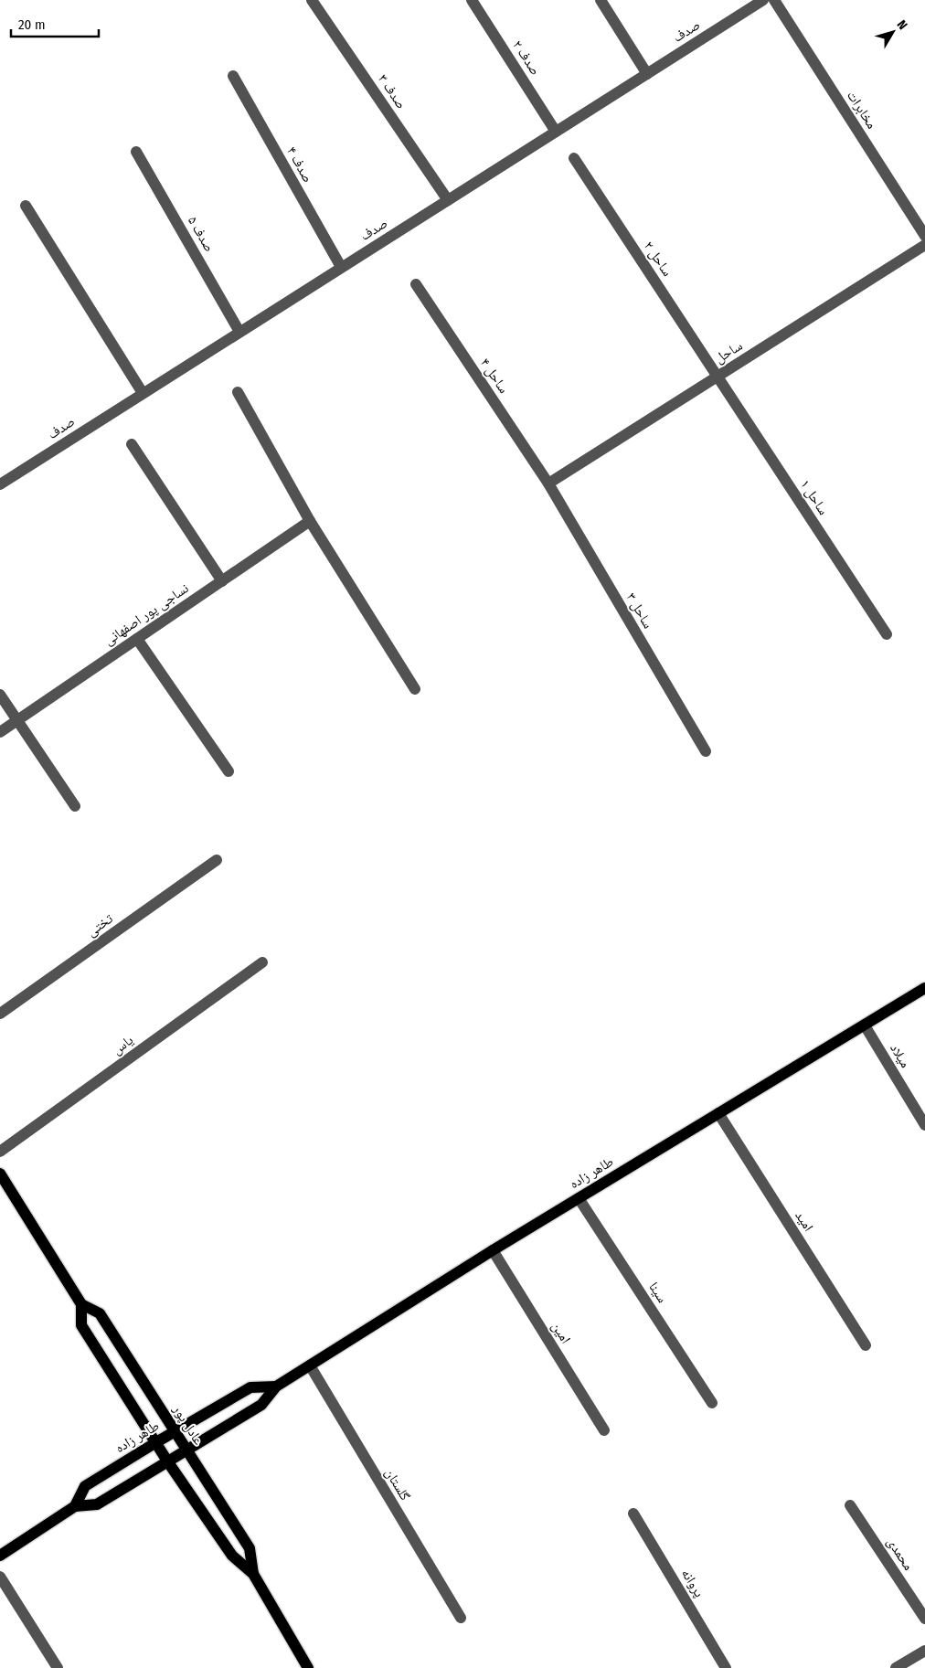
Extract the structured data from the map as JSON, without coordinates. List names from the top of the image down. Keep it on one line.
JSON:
{"streets":{"main road":["طاهر زاده","عادل پور"],"street":["صدف","صدف ۲","صدف ۳","مخابرات","صدف ۴","صدف ۵","ساحل ۲","ساحل","ساحل ۴","ساحل ۱","ساحل ۳","نساجی پور اصفهانی","تختی","یاس","میلاد","امید","سینا","امین","گلستان","محمدی","پروانه"]},"crossings":[["صدف","صدف ۲"],["صدف","صدف ۳"],["صدف","صدف ۴"],["صدف","صدف ۵"],["ساحل ۲","ساحل"],["ساحل ۲","ساحل ۱"],["ساحل","ساحل ۴"],["ساحل","ساحل ۱"],["ساحل","ساحل ۳"],["ساحل ۴","ساحل ۳"],["میلاد","طاهر زاده"],["طاهر زاده","امید"],["طاهر زاده","سینا"],["طاهر زاده","امین"],["طاهر زاده","عادل پور"],["طاهر زاده","گلستان"]],"scale_bar":"20 m","north":"top right"}
